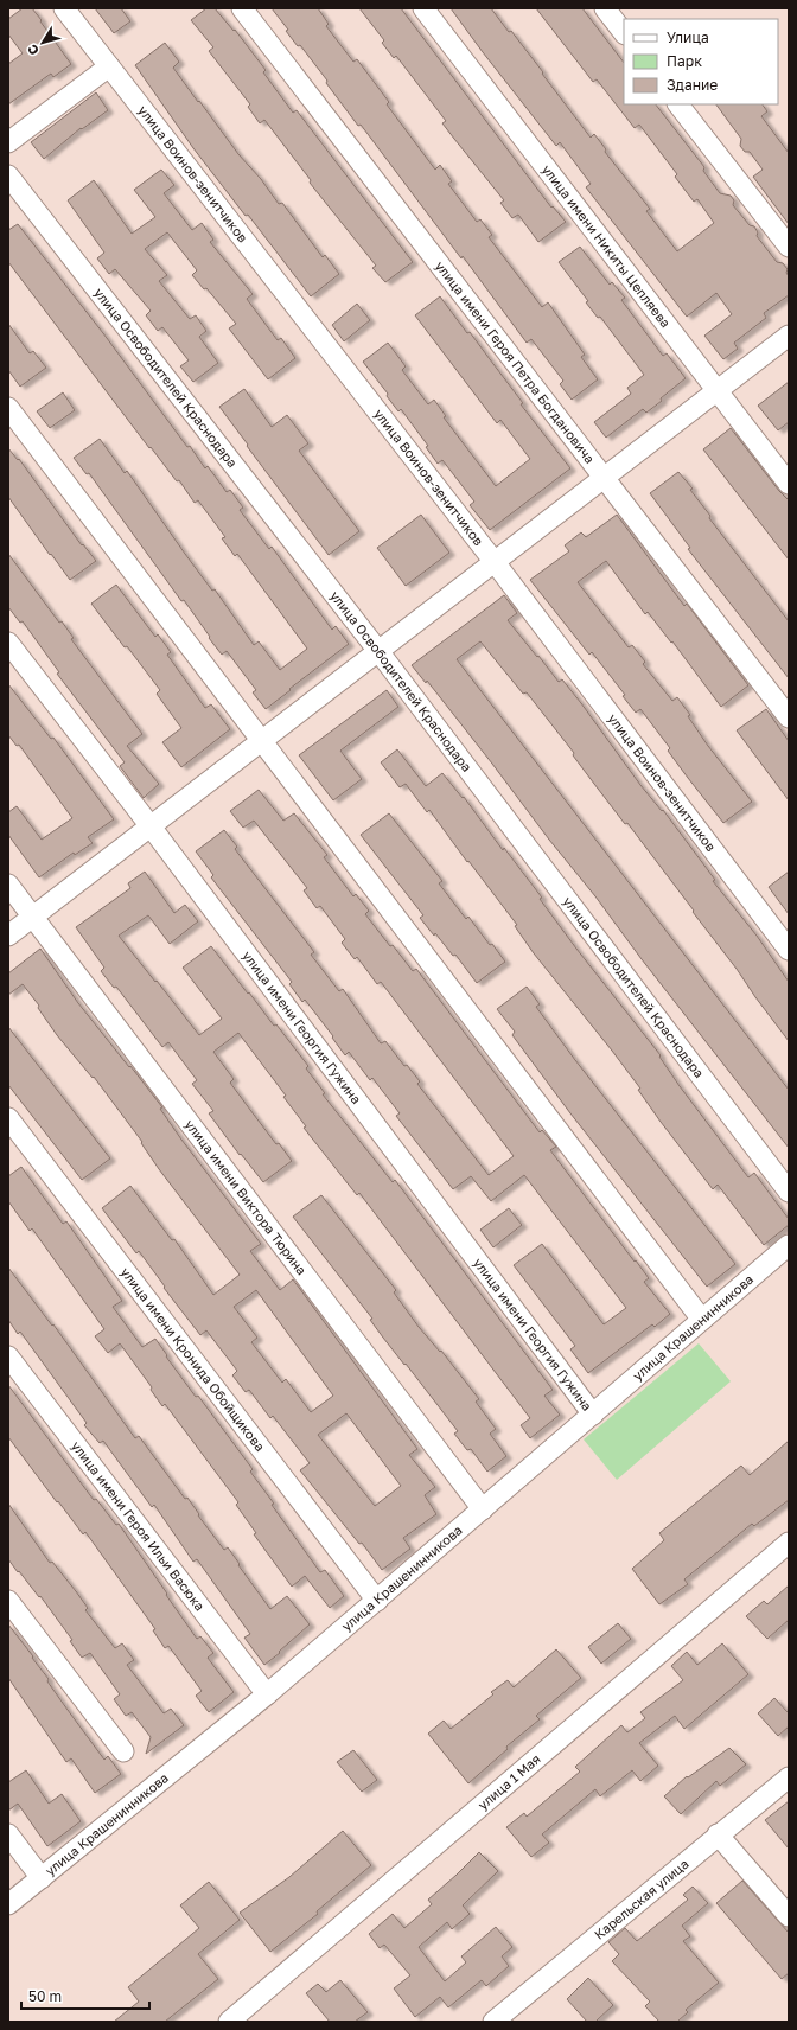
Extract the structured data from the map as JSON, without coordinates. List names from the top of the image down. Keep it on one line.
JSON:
{"streets":{"street":["улица Воинов-зенитчиков","улица имени Никиты Цепляева","улица имени Героя Петра Богдановича","улица Освободителей Краснодара","улица имени Георгия Гужина","улица имени Виктора Тюрина","улица Крашенинникова","улица имени Кронида Обойщикова","улица имени Героя Ильи Васюка","улица 1 Мая","Карельская улица"]},"crossings":[["улица имени Георгия Гужина","улица Крашенинникова"],["улица имени Виктора Тюрина","улица Крашенинникова"],["улица Крашенинникова","улица имени Кронида Обойщикова"],["улица Крашенинникова","улица имени Героя Ильи Васюка"]],"legend":["Улица","Парк","Здание"],"scale_bar":"50 m","north":"bottom left"}
